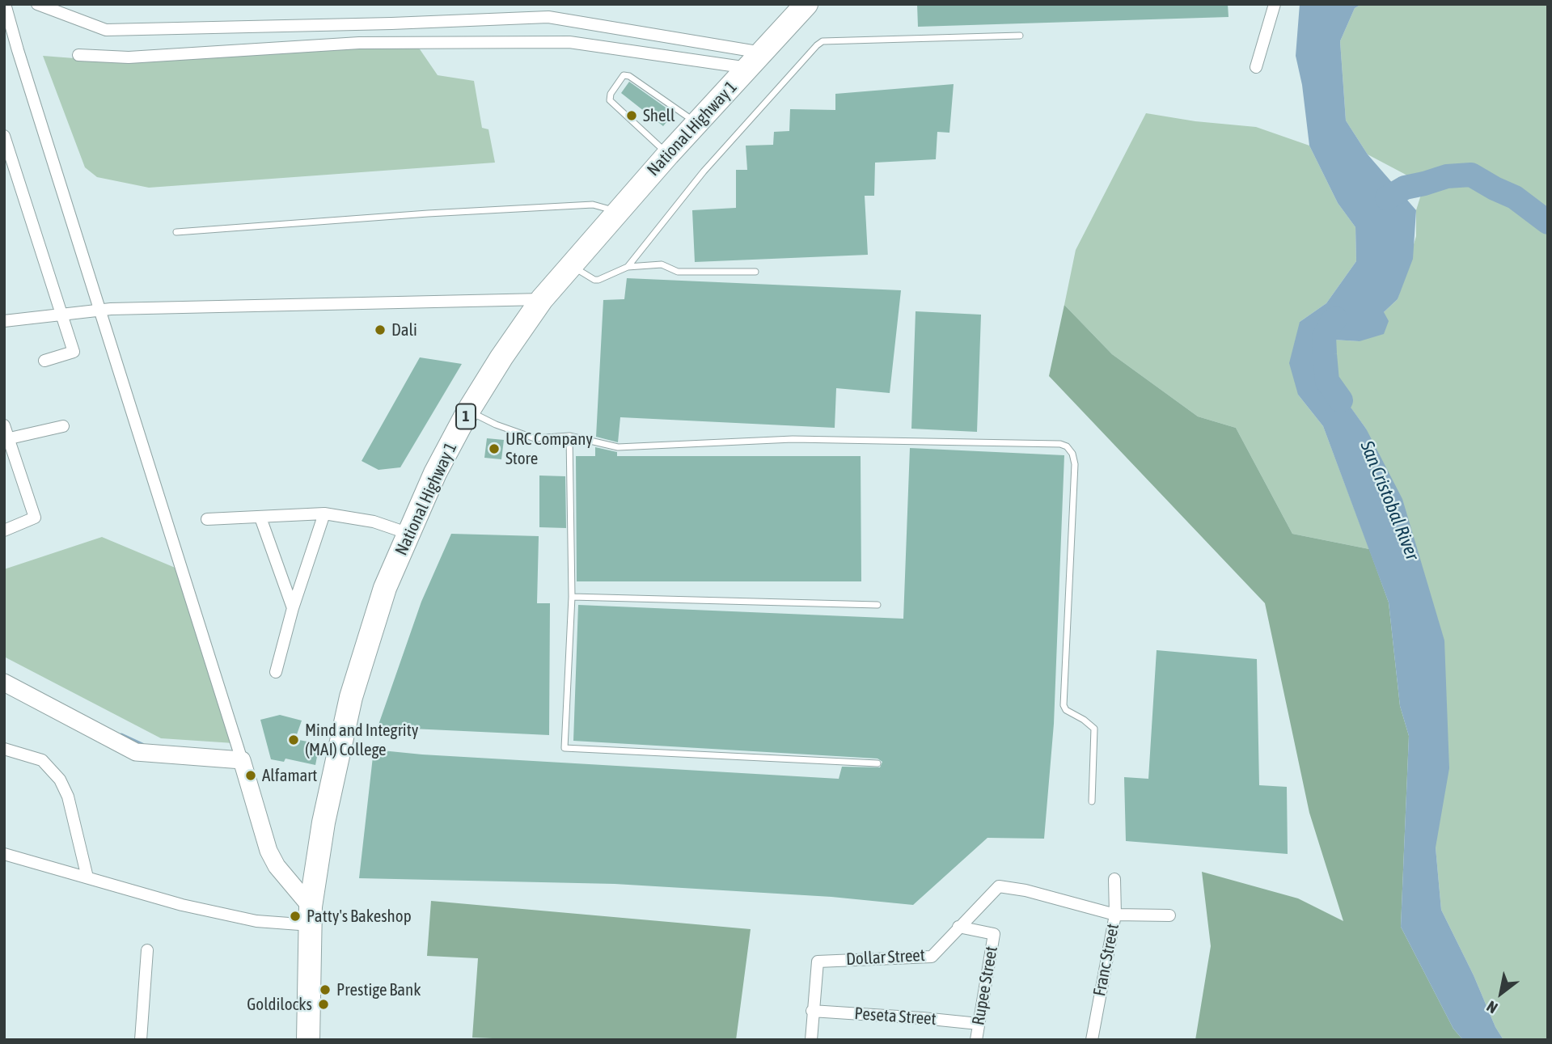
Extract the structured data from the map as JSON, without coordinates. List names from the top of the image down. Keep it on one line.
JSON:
{"streets":{"highway":["National Highway 1","1"],"street":["Dollar Street","Franc Street","Rupee Street","Peseta Street"]},"crossings":[["Dollar Street","Franc Street"],["Dollar Street","Rupee Street"],["Dollar Street","Peseta Street"],["Rupee Street","Peseta Street"]],"water":["San Cristobal River"],"places":["Shell","Dali","URC Company Store","Mind and Integrity (MAI) College","Alfamart","Patty's Bakeshop","Prestige Bank","Goldilocks"],"north":"bottom left"}
